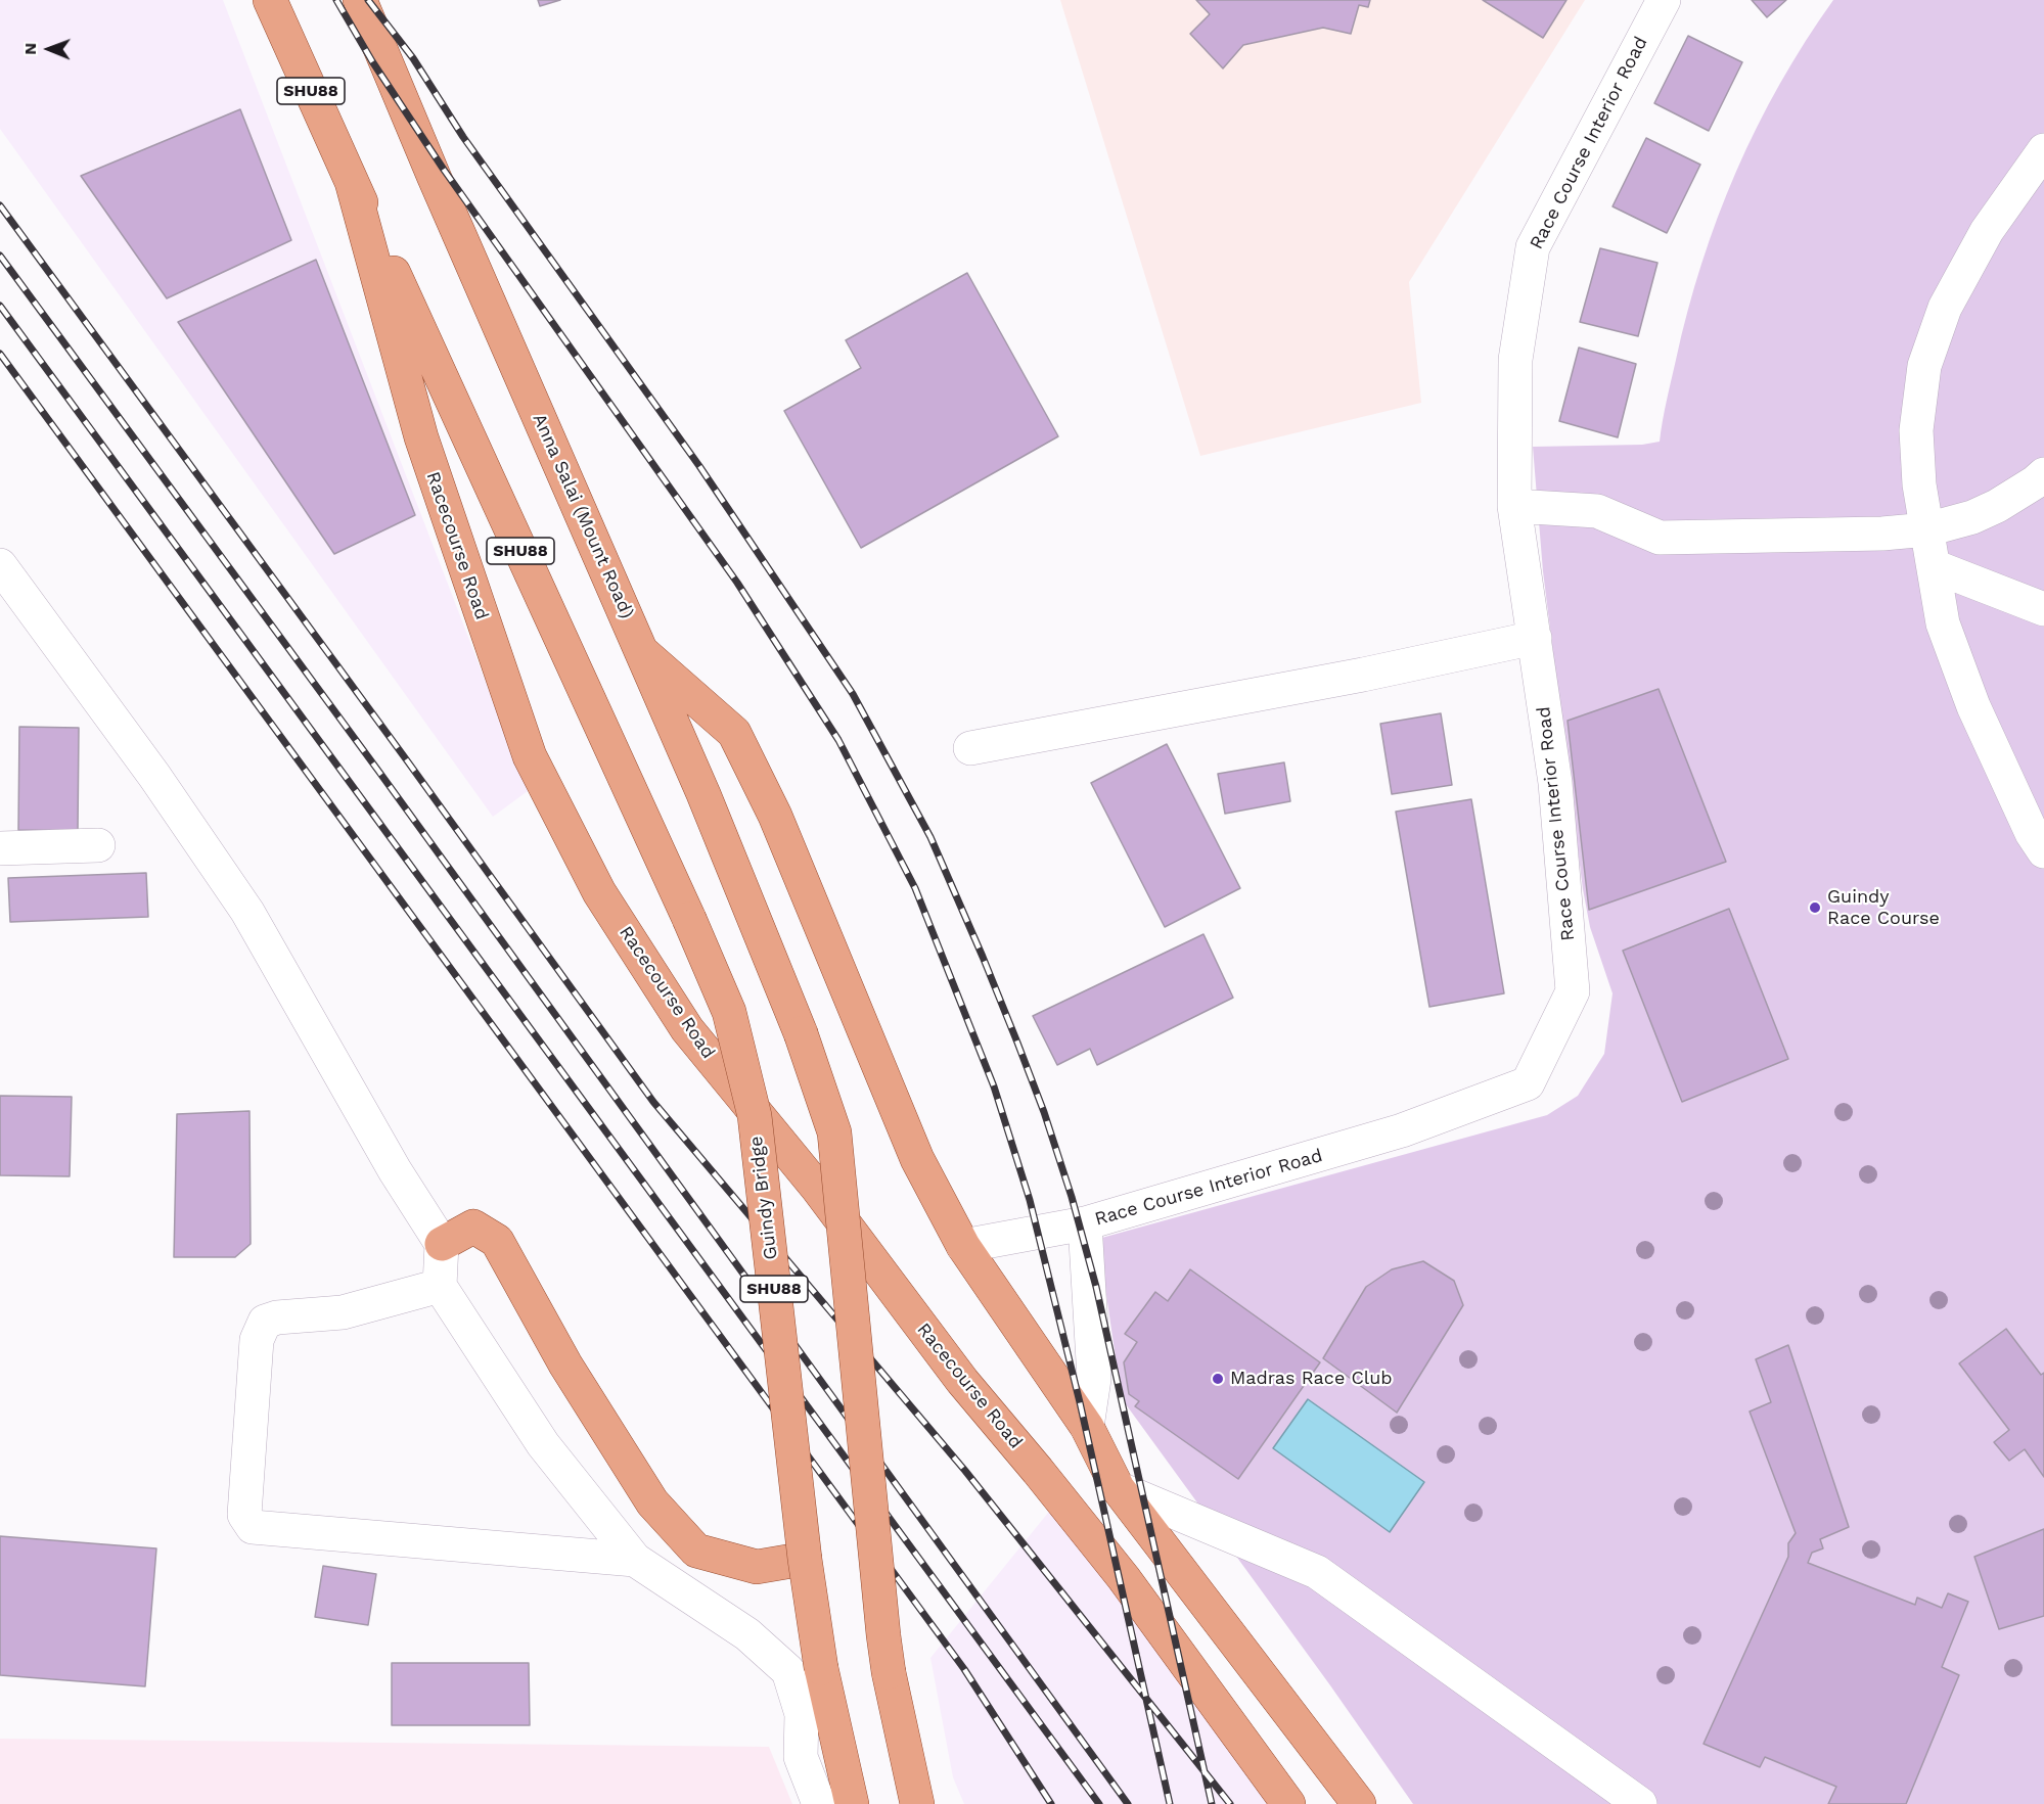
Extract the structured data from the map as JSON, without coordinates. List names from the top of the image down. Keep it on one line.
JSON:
{"streets":{"main road":["SHU88","Anna Salai (Mount Road)","Racecourse Road","Guindy Bridge"],"street":["Race Course Interior Road"]},"crossings":[["SHU88","Racecourse Road"],["SHU88","Guindy Bridge"],["Racecourse Road","Guindy Bridge"]],"places":["Guindy Race Course","Madras Race Club"],"north":"left"}
